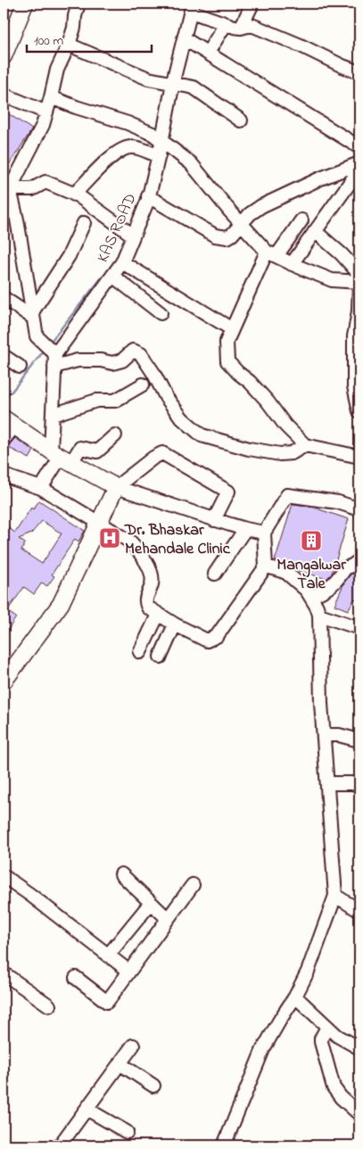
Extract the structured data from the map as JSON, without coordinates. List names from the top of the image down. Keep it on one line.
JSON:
{"streets":{"street":["KAS ROAD"]},"places":{"hospital":["Dr. Bhaskar Mehandale Clinic"],"building":["Mangalwar Tale"]},"scale_bar":"100 m"}
